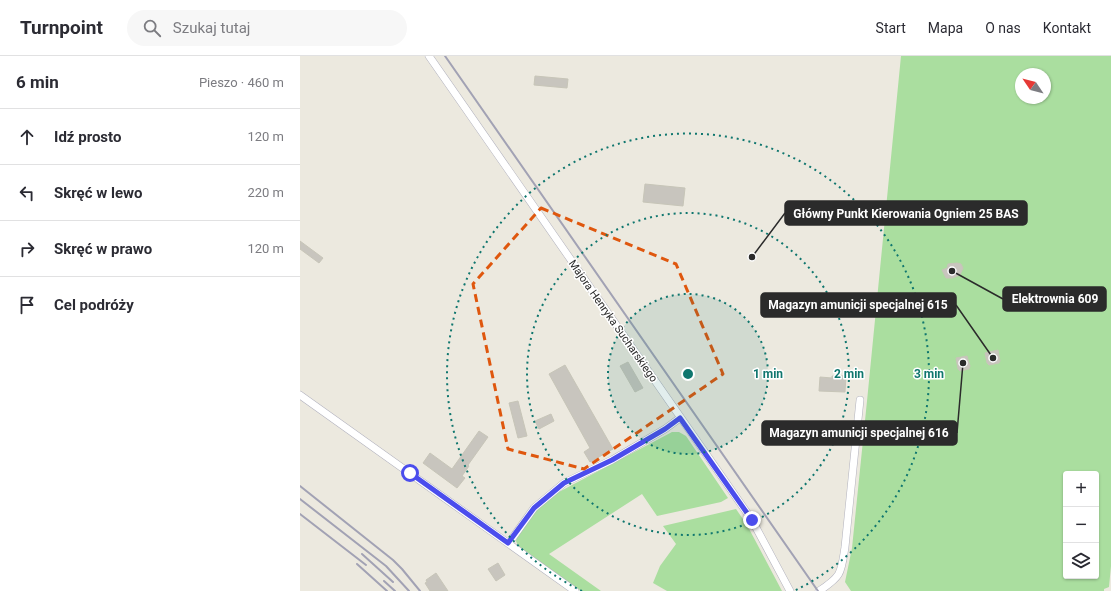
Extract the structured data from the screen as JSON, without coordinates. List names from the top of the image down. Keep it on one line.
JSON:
{"streets":{"street":["Majora Henryka Sucharskiego"]},"places":["Główny Punkt Kierowania Ogniem 25 BAS","Elektrownia 609","Magazyn amunicji specjalnej 615","Magazyn amunicji specjalnej 616"],"north":"top left","page":{"header":"Turnpoint","search":"Szukaj tutaj","nav":["Start","Mapa","O nas","Kontakt"],"heading":["6 min","Pieszo · 460 m"],"list":[["Idź prosto","120 m"],["Skręć w lewo","220 m"],["Skręć w prawo","120 m"],"Cel podróży"],"map_buttons":["+","−"]},"rings":["1 min","2 min","3 min"]}
